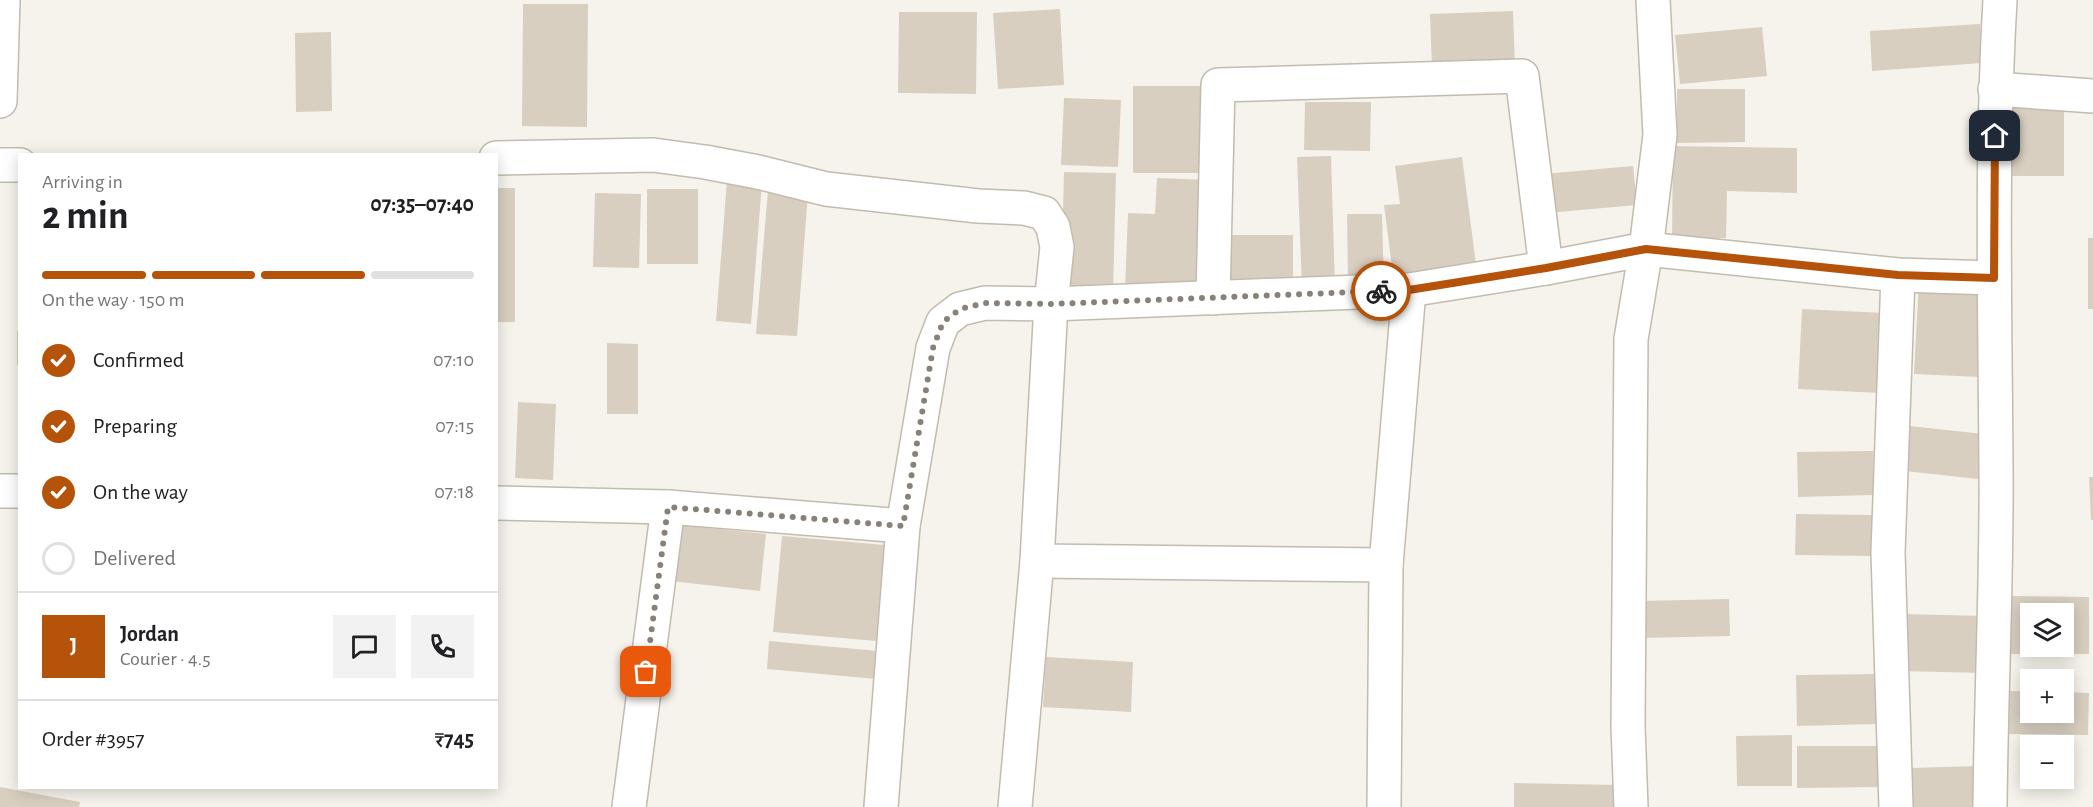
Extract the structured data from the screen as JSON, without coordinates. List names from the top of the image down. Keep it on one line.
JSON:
{"page":{"heading":["2 min","Arriving in","07:35–07:40"],"panel":["Jordan","Courier · 4.5","Order #3957","₹745"],"bar":"On the way · 150 m","list":[["Confirmed","07:10"],["Preparing","07:15"],["On the way","07:18"],"Delivered"],"map_buttons":["+","−"],"round":"J"}}
